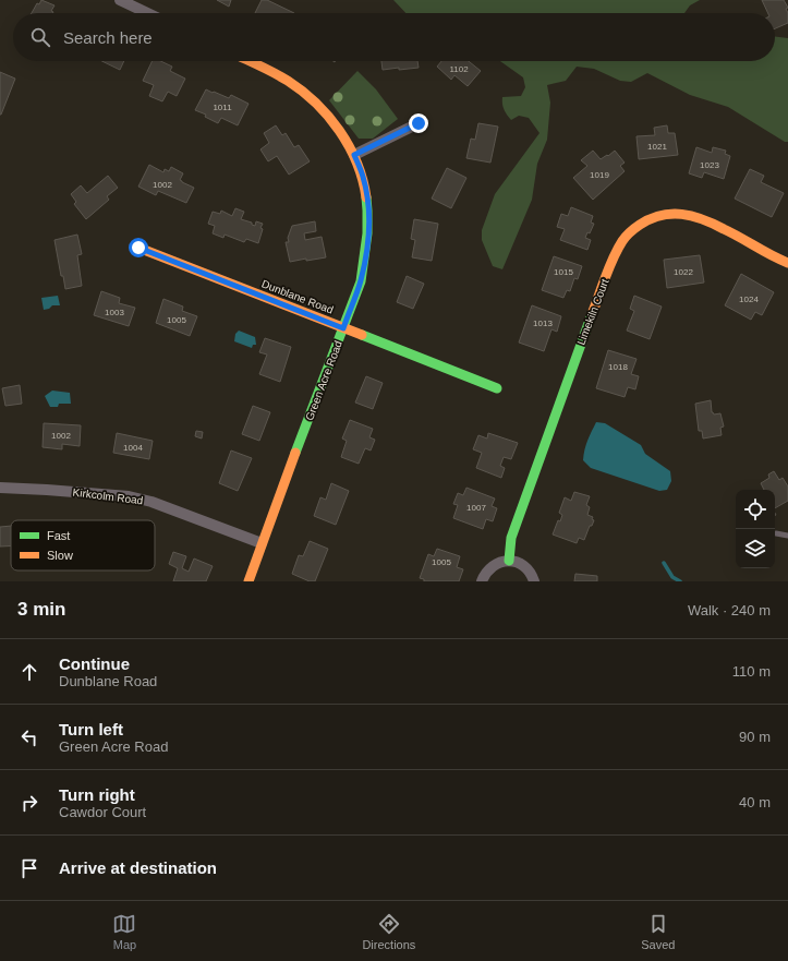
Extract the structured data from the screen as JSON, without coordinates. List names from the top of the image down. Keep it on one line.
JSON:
{"streets":{"street":["Dunblane Road","Limekiln Court","Green Acre Road","Kirkcolm Road"]},"crossings":[["Dunblane Road","Green Acre Road"],["Green Acre Road","Kirkcolm Road"]],"house_numbers":["1102","1011","1021","1023","1019","1002","1015","1022","1024","1003","1005","1013","1018","1002","1004","1007","1005"],"legend":["Fast","Slow"],"page":{"search":"Search here","heading":["3 min","Walk · 240 m"],"list":[["Continue","Dunblane Road","110 m"],["Turn left","Green Acre Road","90 m"],["Turn right","Cawdor Court","40 m"],"Arrive at destination"],"nav":["Map","Directions","Saved"]}}
